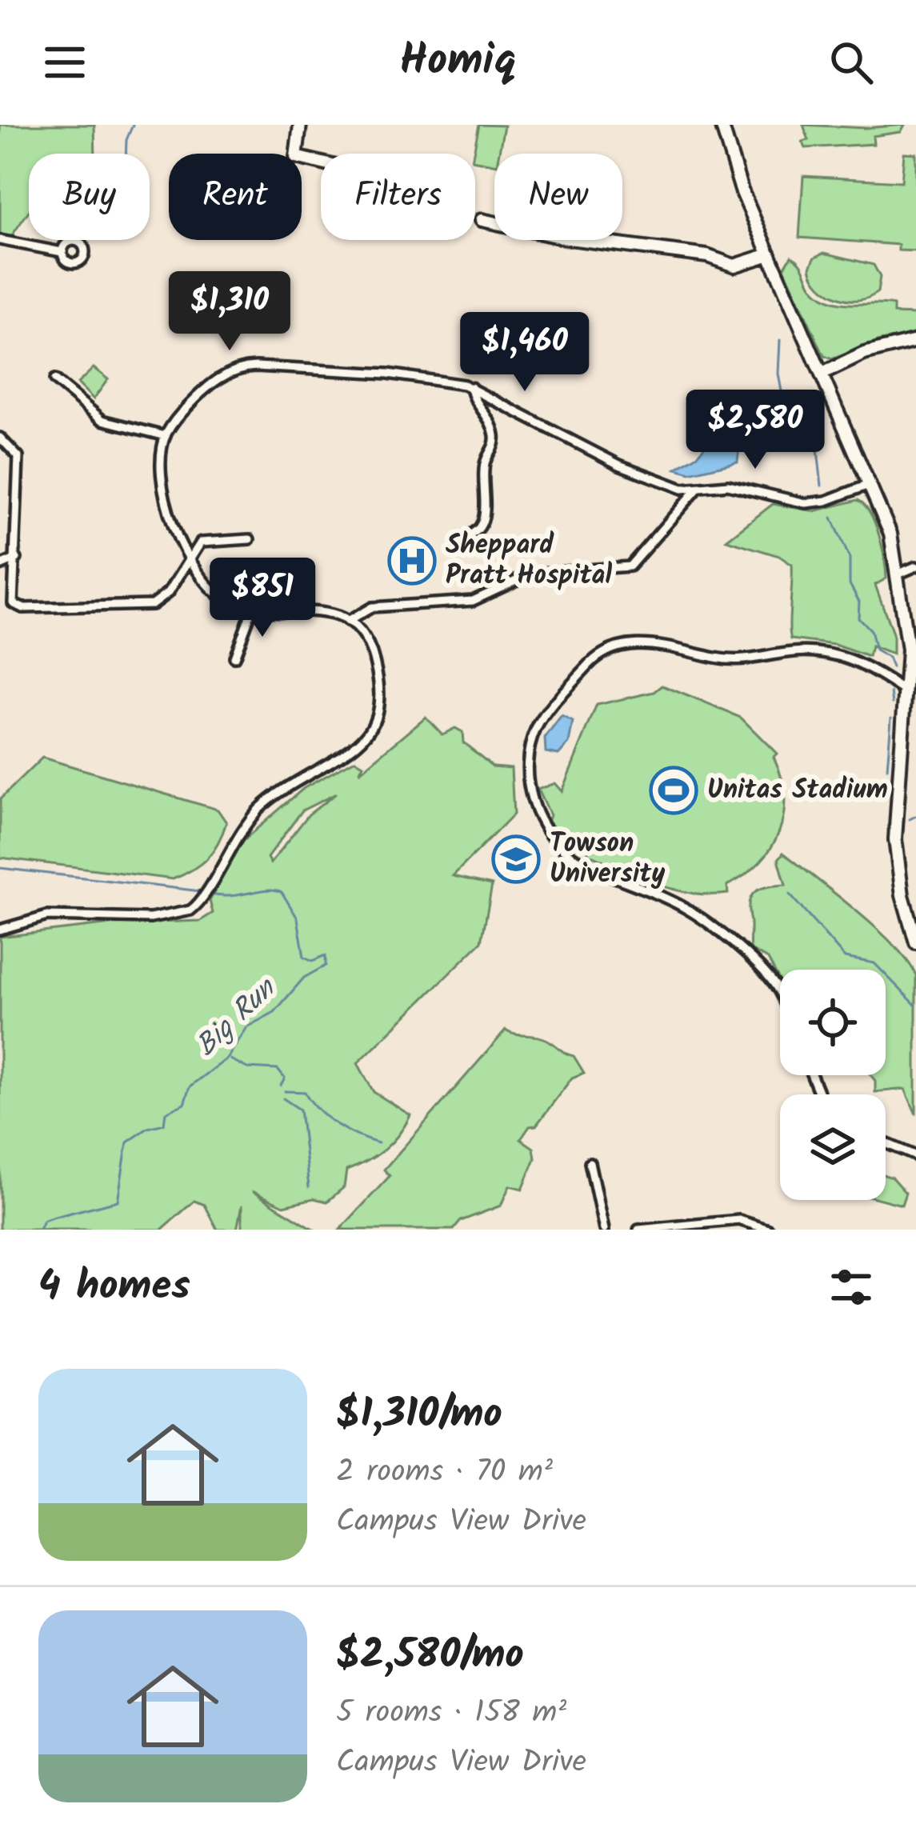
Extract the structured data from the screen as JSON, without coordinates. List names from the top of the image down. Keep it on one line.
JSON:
{"water":["Big Run"],"places":{"hospital":["Sheppard Pratt Hospital"],"sports":["Unitas Stadium"],"school or university":["Towson University"]},"page":{"header":"Homiq","chip":["Buy","Rent","Filters","New"],"price":["$1,310","$1,460","$2,580","$851"],"heading":"4 homes","list":[{"name":"$1,310/mo","note":"2 rooms · 70 m² · Campus View Drive"},{"name":"$2,580/mo","note":"5 rooms · 158 m² · Campus View Drive"}]}}
